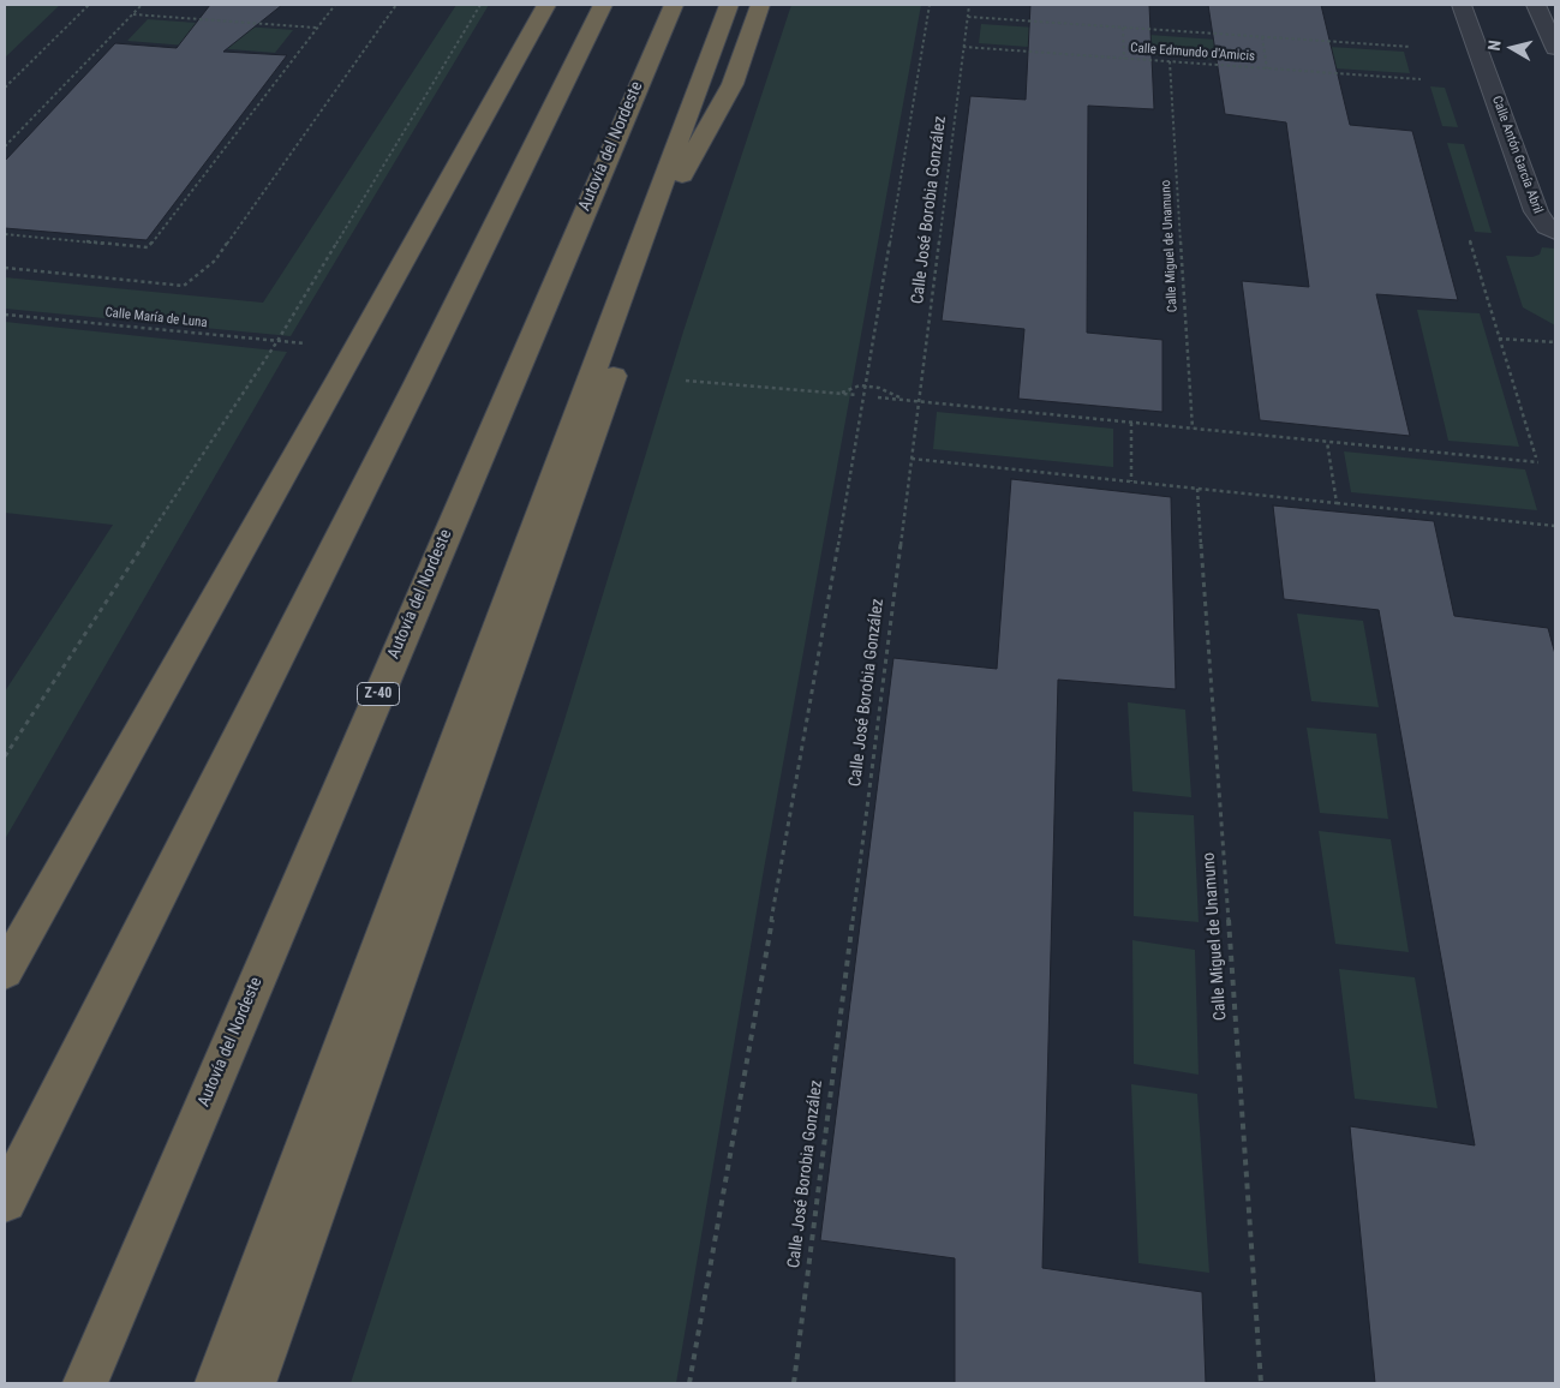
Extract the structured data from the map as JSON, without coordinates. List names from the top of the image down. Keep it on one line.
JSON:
{"streets":{"highway":["Autovía del Nordeste","Z-40"],"street":["Calle Antón García Abril"],"path":["Calle Edmundo d'Amicis","Calle José Borobia González","Calle Miguel de Unamuno","Calle María de Luna"]},"crossings":[["Calle Edmundo d'Amicis","Calle José Borobia González"],["Calle Edmundo d'Amicis","Calle Miguel de Unamuno"]],"north":"left"}
